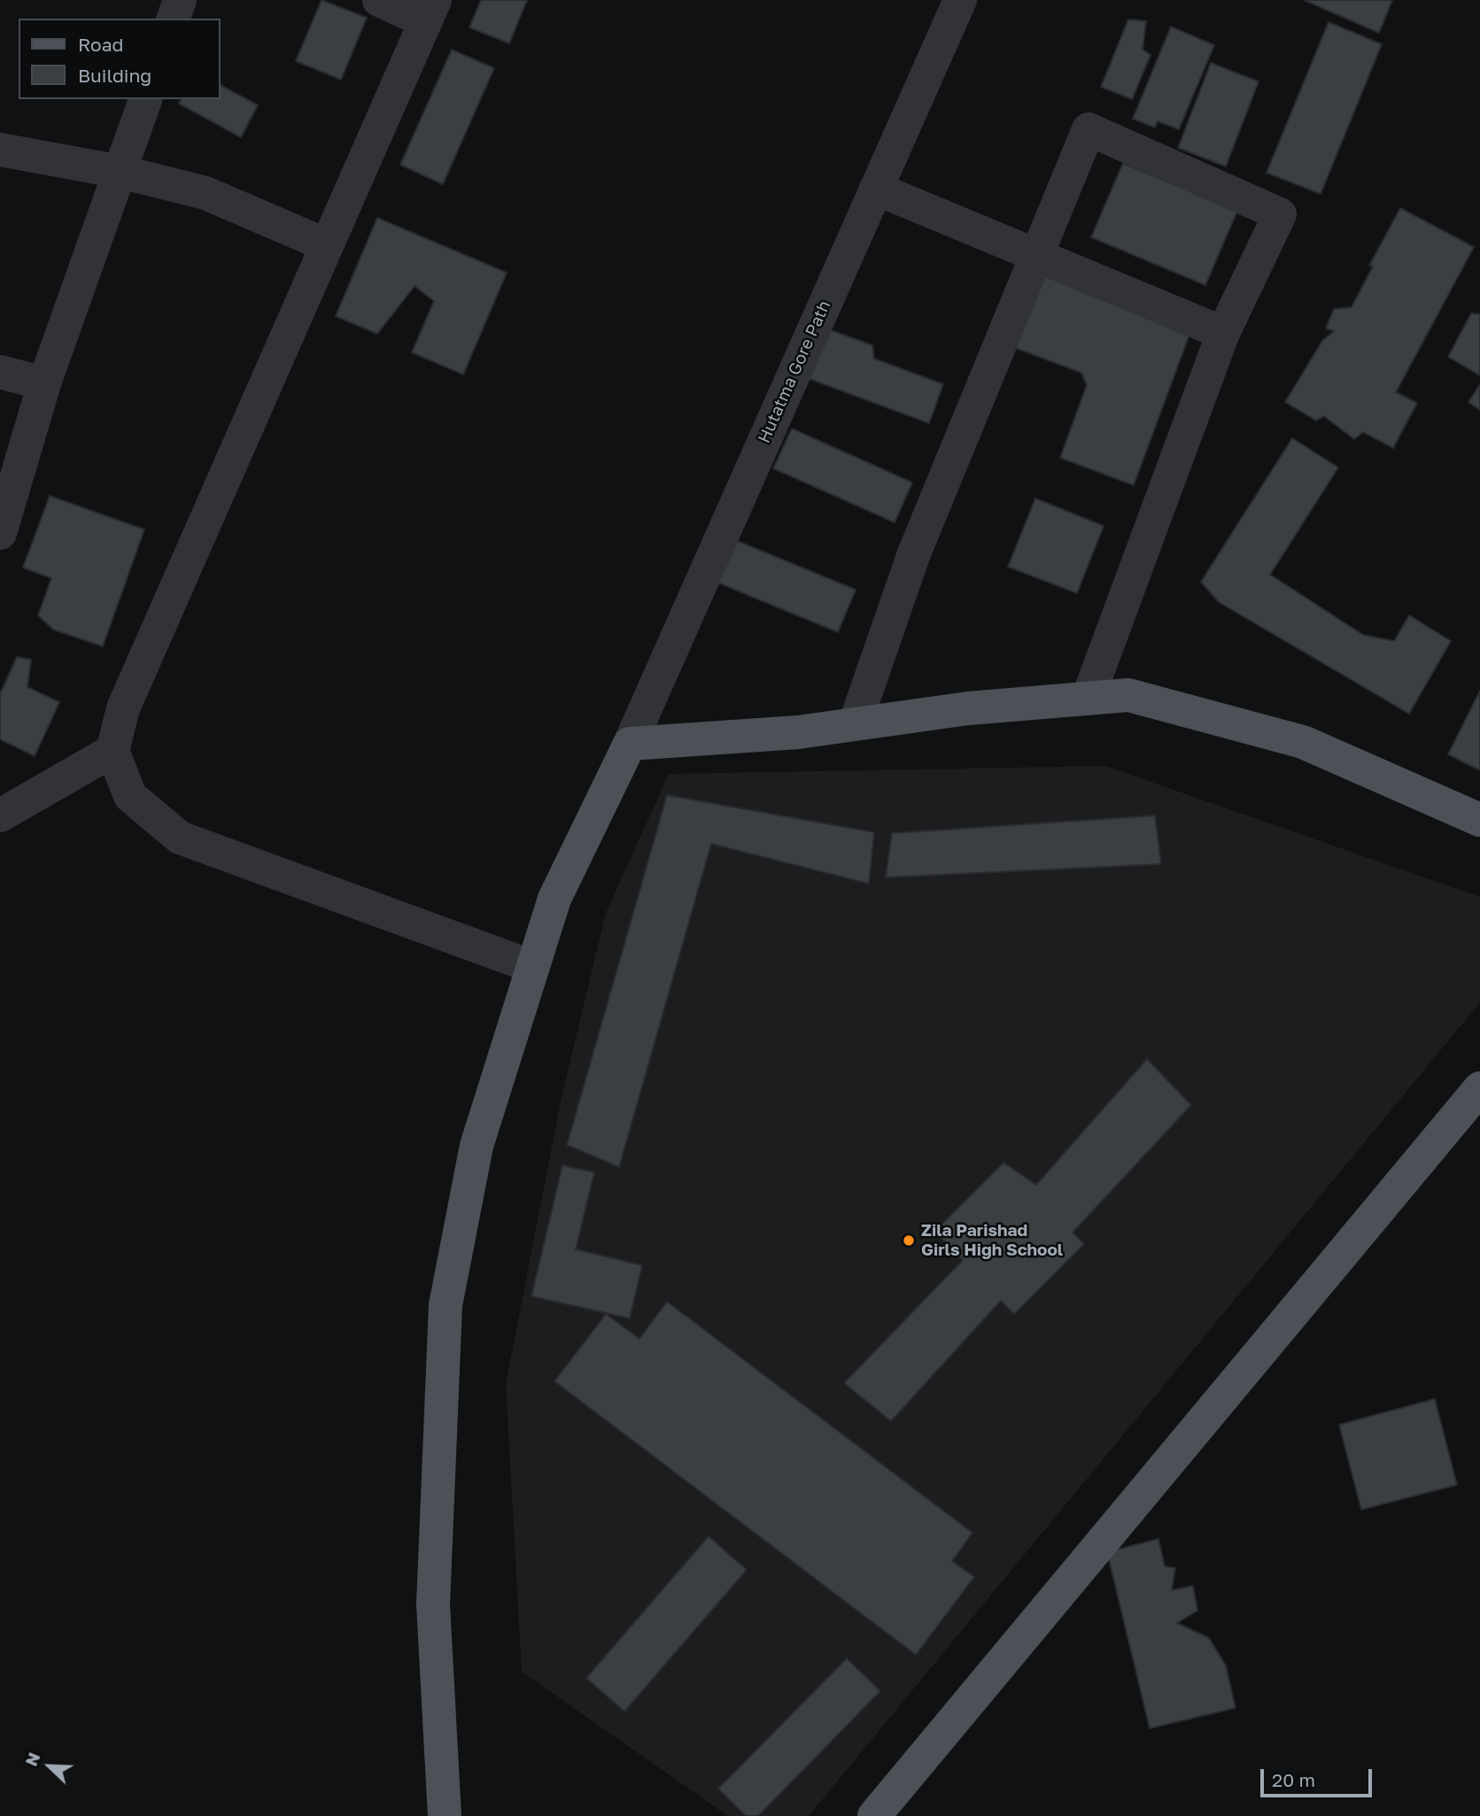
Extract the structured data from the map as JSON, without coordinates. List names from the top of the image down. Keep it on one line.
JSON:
{"streets":{"street":["Hutatma Gore Path"]},"places":["Zila Parishad Girls High School"],"legend":["Road","Building"],"scale_bar":"20 m","north":"top left"}
